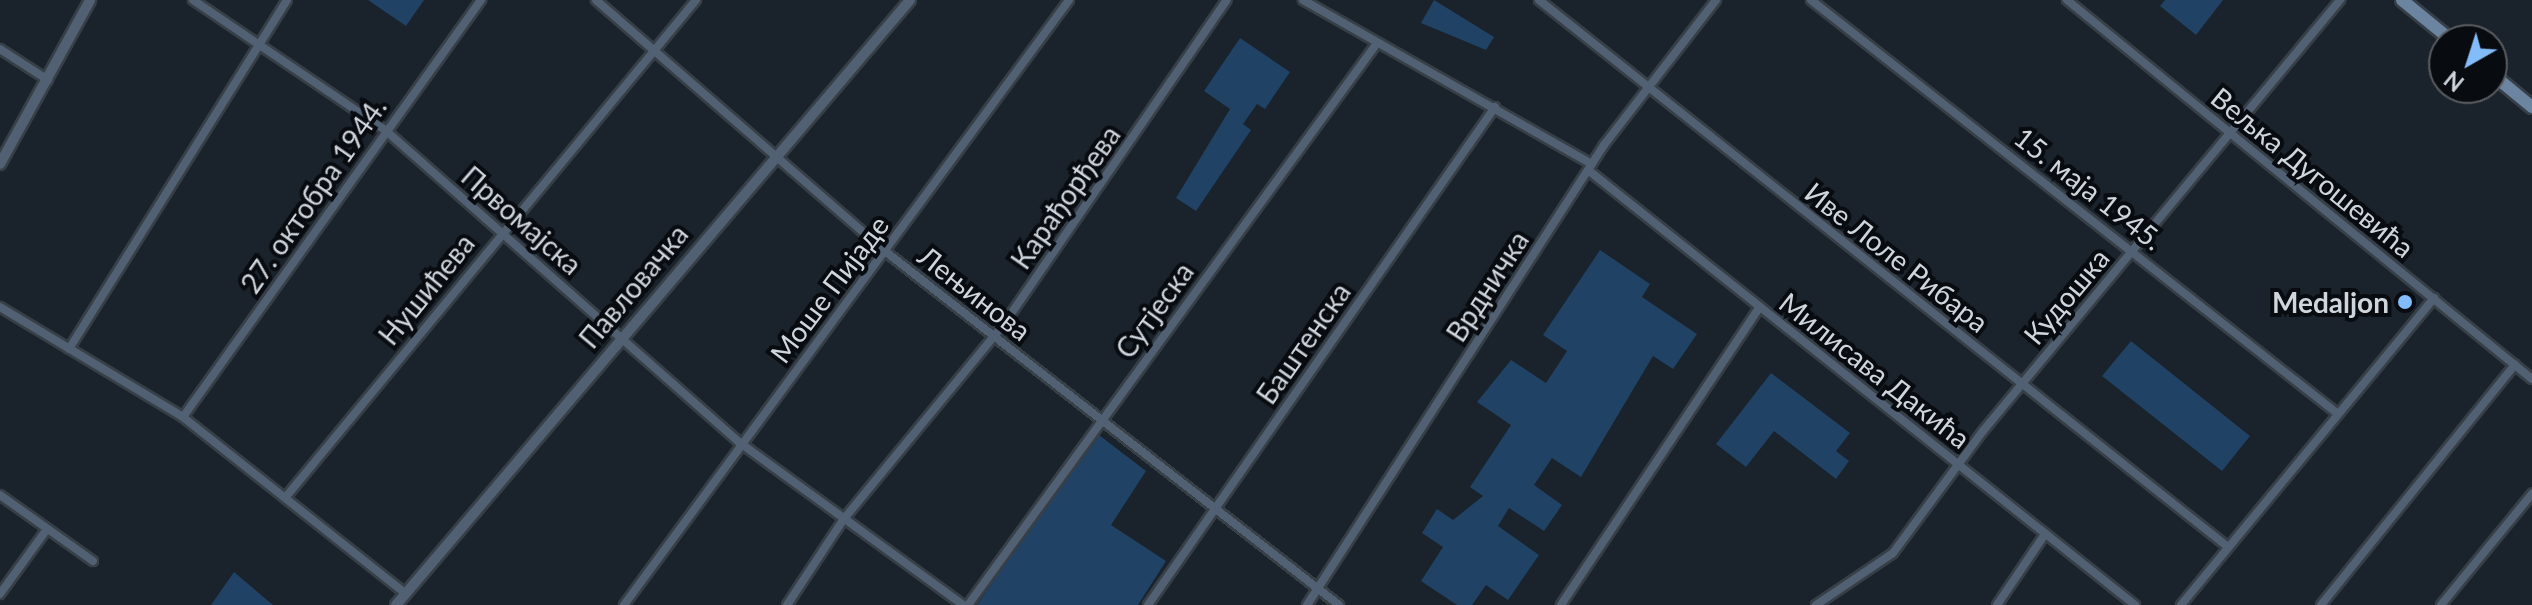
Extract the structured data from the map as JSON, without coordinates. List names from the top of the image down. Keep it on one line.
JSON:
{"streets":{"street":["Вељка Дугошевића","15. маја 1945.","27. октобра 1944.","Карађорђева","Првомајска","Иве Лоле Рибара","Павловачка","Врдничка","Нушићева","Моше Пијаде","Лењинова","Кудошка","Сутјеска","Баштенска","Милисава Дакића"]},"crossings":[["Вељка Дугошевића","Кудошка"],["15. маја 1945.","Кудошка"],["27. октобра 1944.","Првомајска"],["Карађорђева","Првомајска"],["Карађорђева","Лењинова"],["Првомајска","Павловачка"],["Првомајска","Нушићева"],["Првомајска","Моше Пијаде"],["Првомајска","Сутјеска"],["Иве Лоле Рибара","Врдничка"],["Иве Лоле Рибара","Кудошка"],["Павловачка","Лењинова"],["Врдничка","Лењинова"],["Врдничка","Милисава Дакића"],["Нушићева","Лењинова"],["Моше Пијаде","Лењинова"],["Лењинова","Сутјеска"],["Лењинова","Баштенска"],["Кудошка","Милисава Дакића"],["Сутјеска","Милисава Дакића"],["Баштенска","Милисава Дакића"]],"places":["Medaljon"],"north":"bottom left"}
